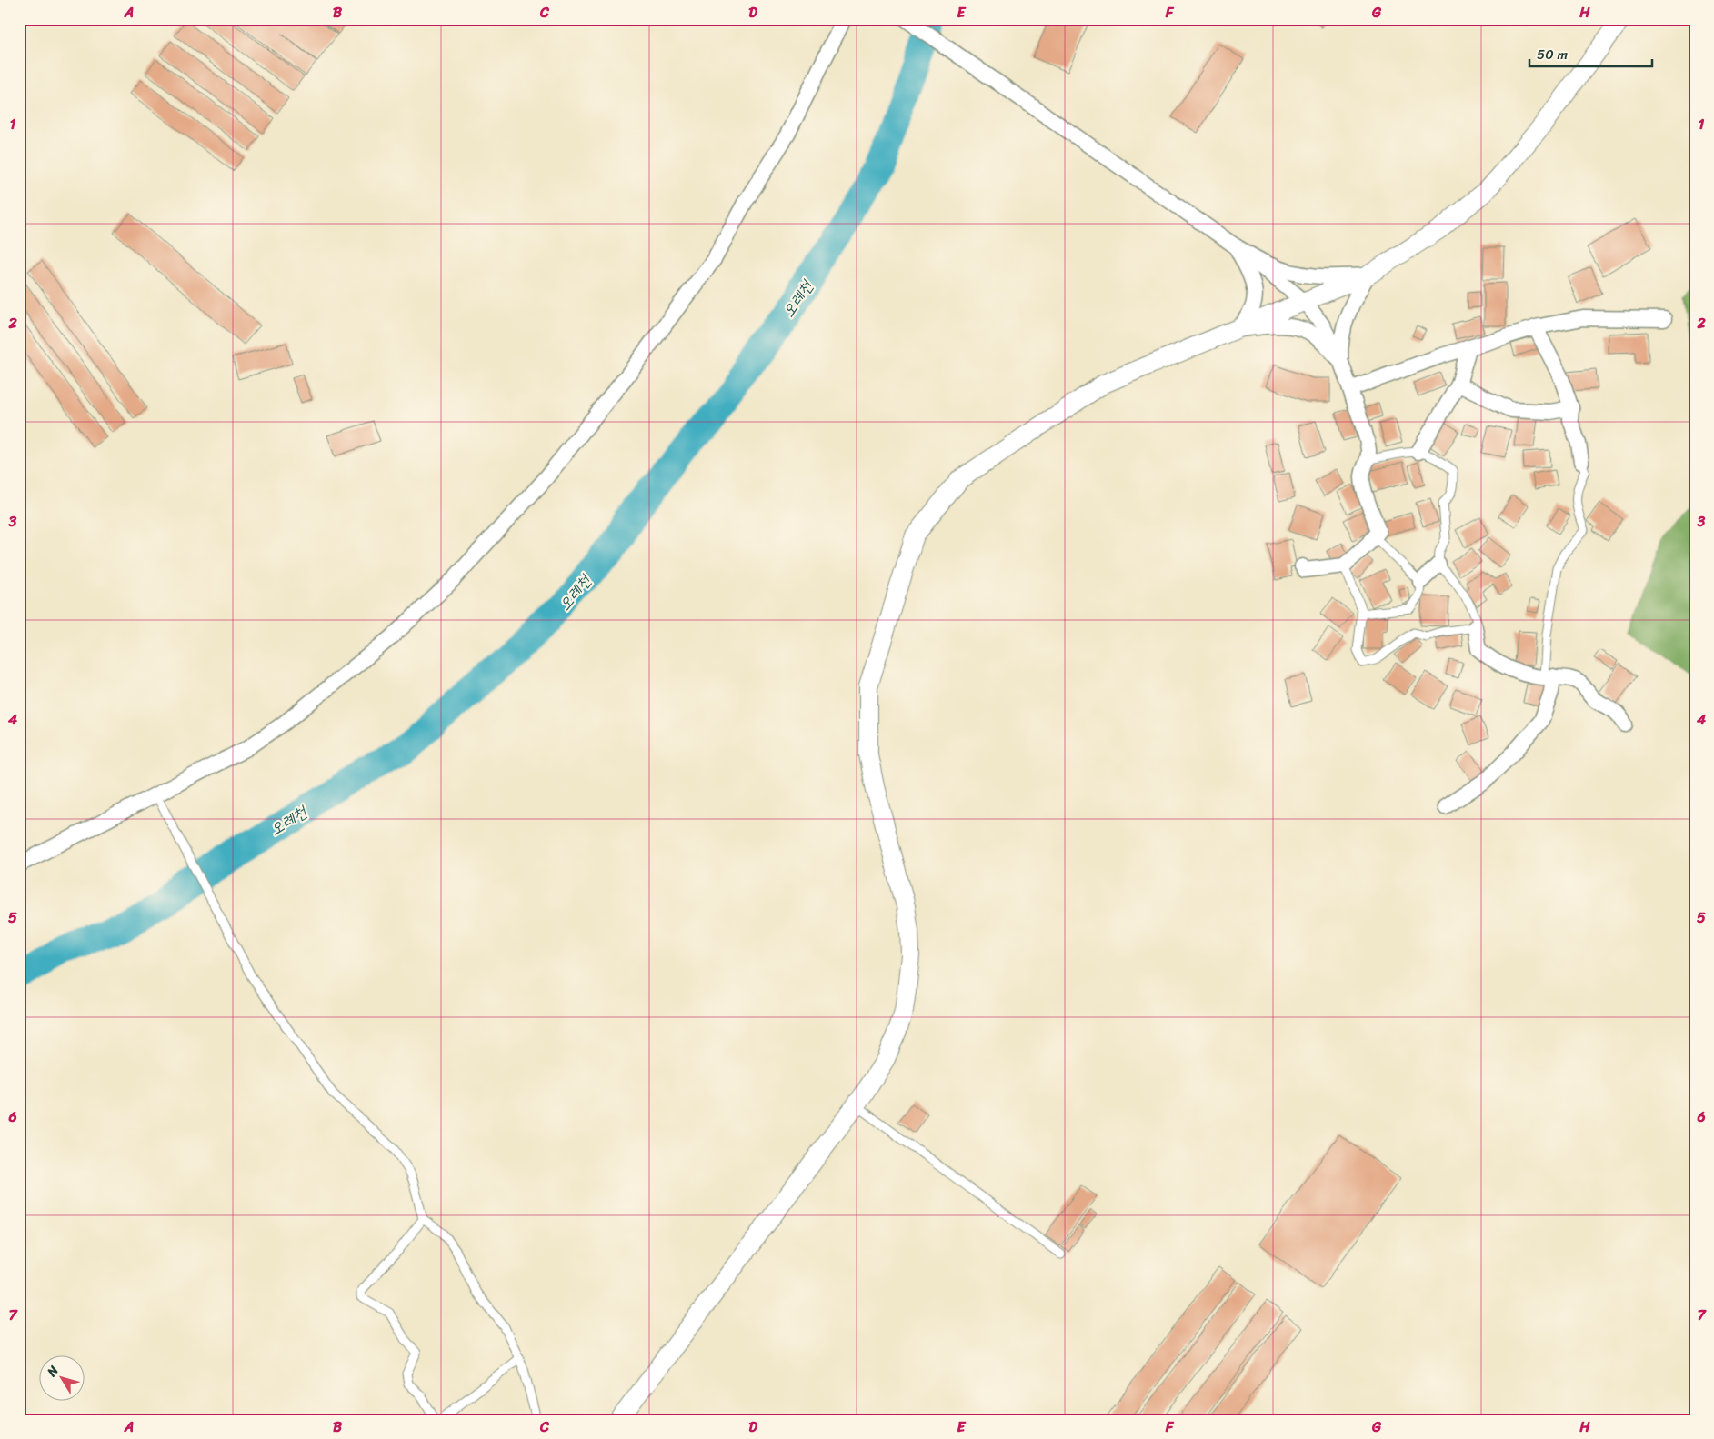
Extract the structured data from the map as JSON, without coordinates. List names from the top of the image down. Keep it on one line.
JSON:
{"water":["오례천"],"scale_bar":"50 m","north":"top left","grid":{"columns":["A","B","C","D","E","F","G","H"],"rows":["1","2","3","4","5","6","7"]}}
